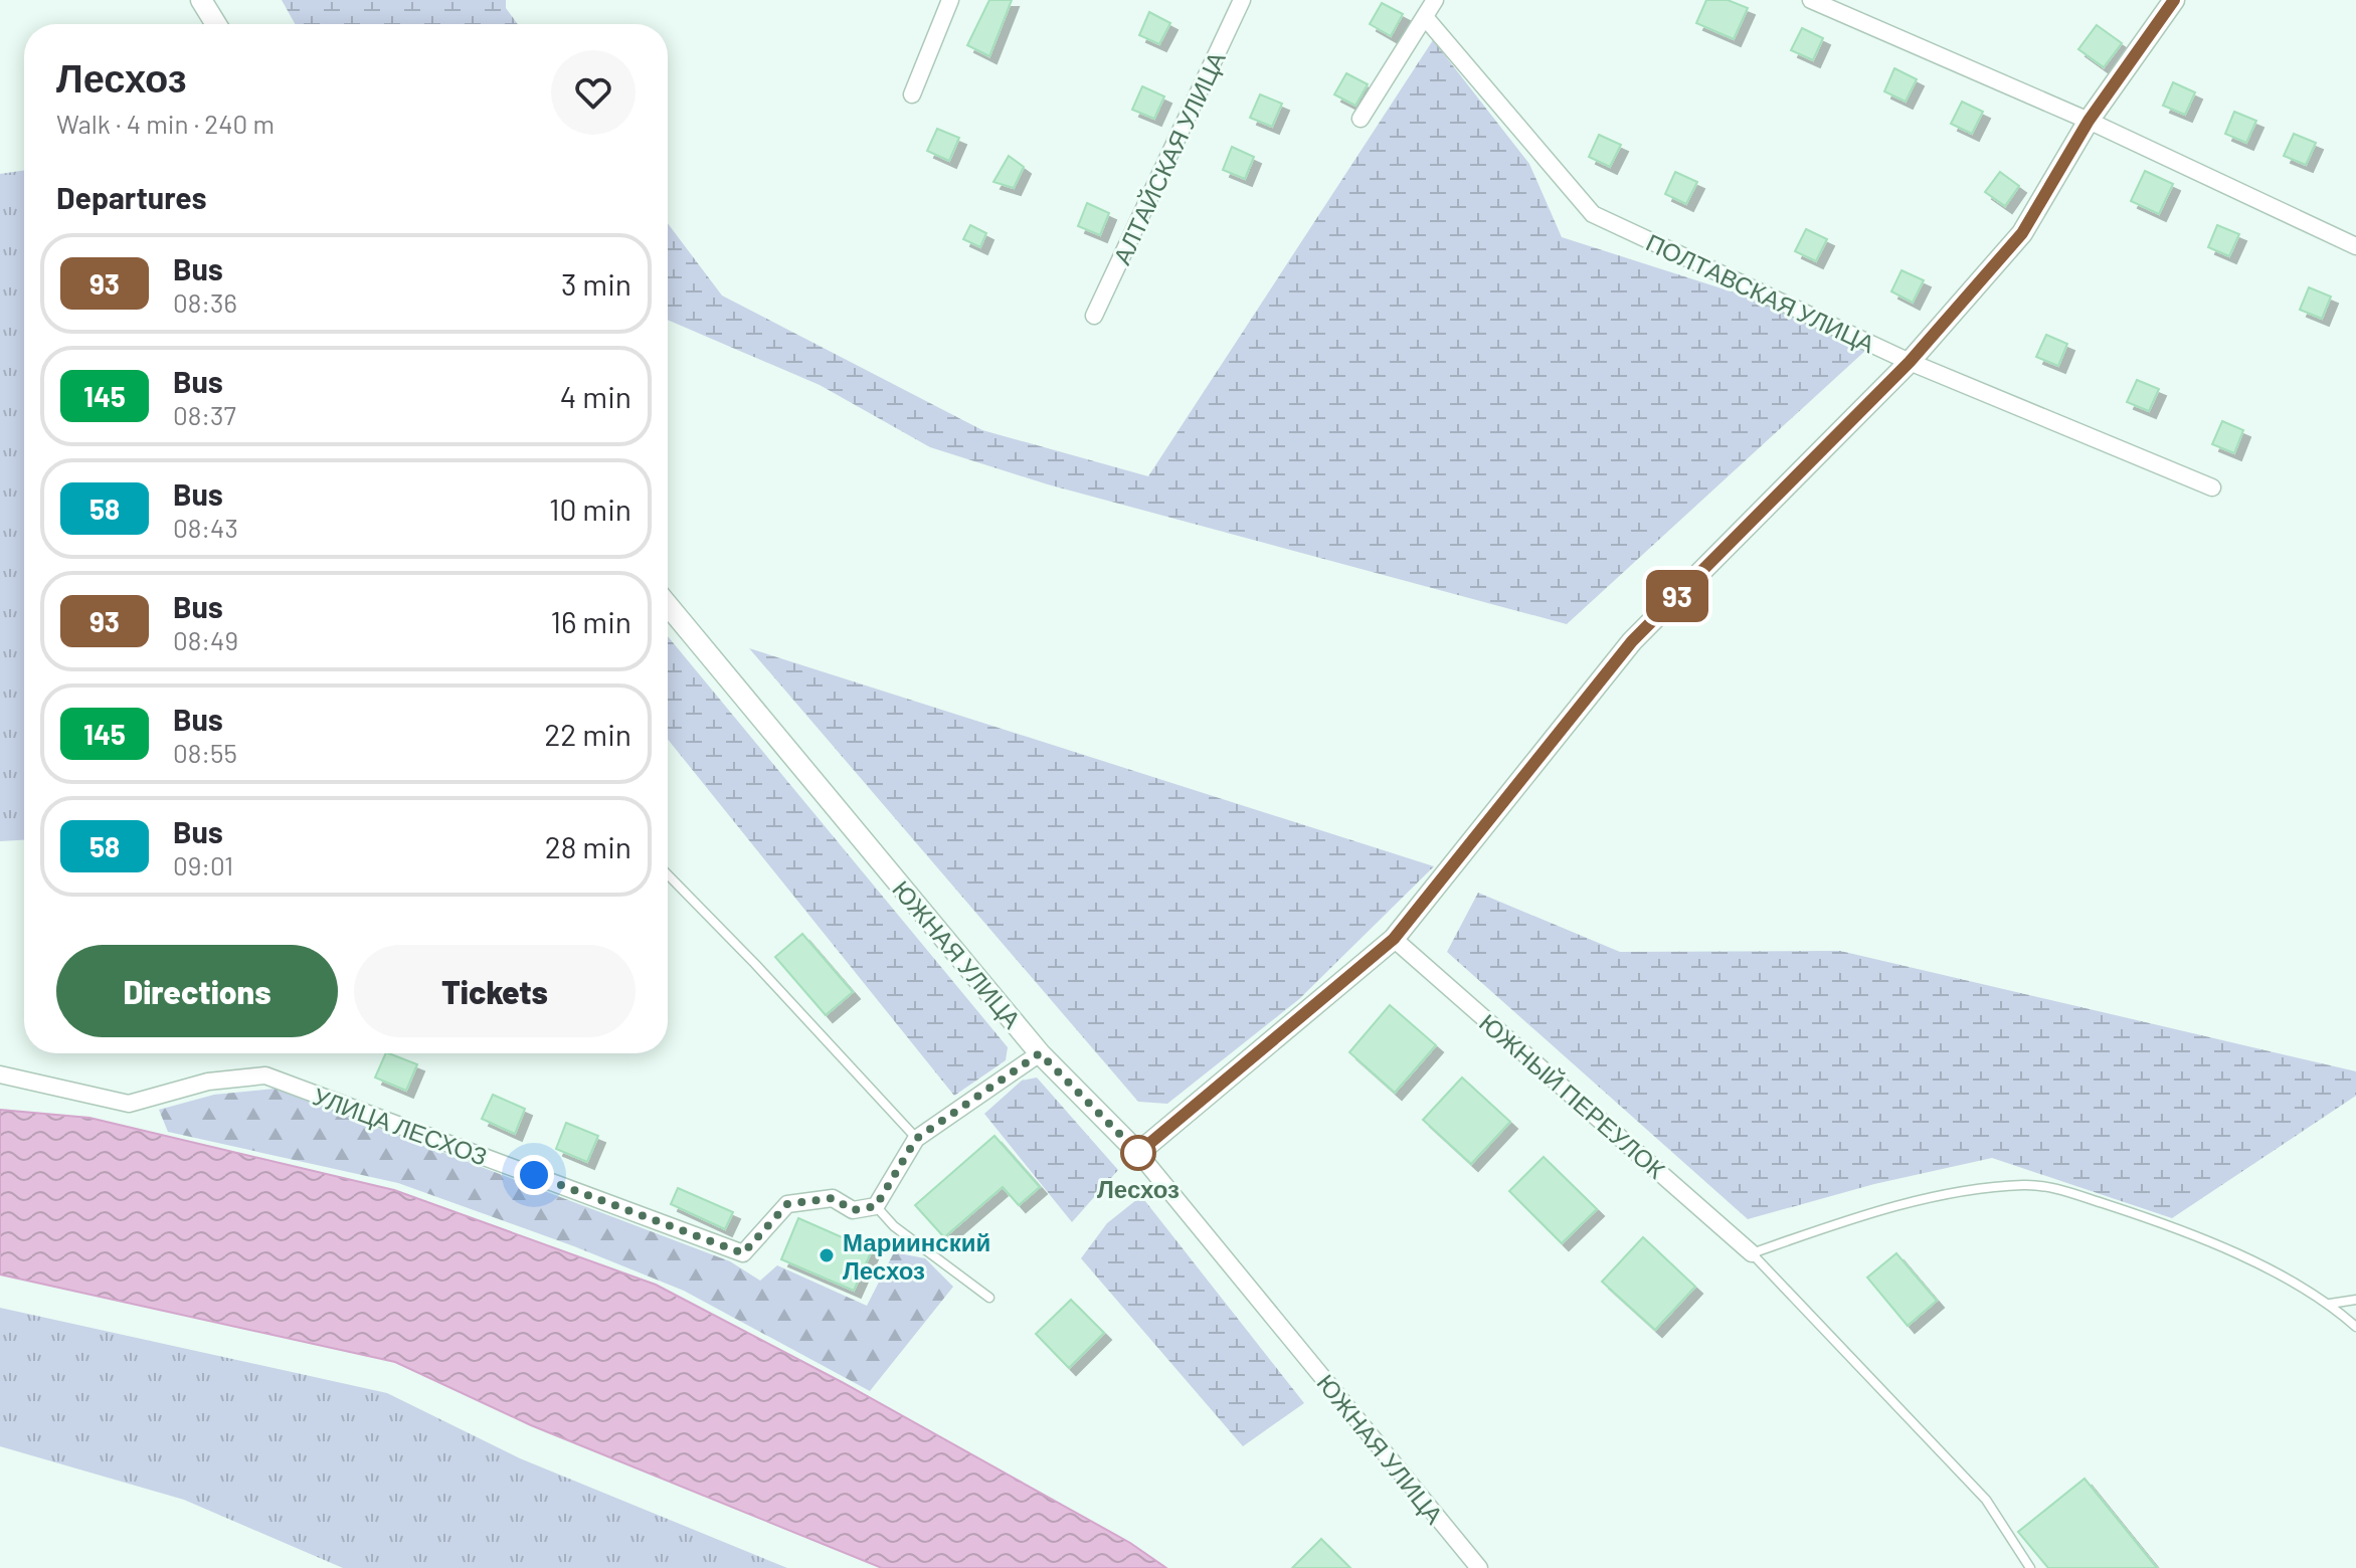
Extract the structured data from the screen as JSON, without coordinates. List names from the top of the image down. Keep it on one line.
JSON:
{"streets":{"street":["АЛТАЙСКАЯ УЛИЦА","ПОЛТАВСКАЯ УЛИЦА","ЮЖНАЯ УЛИЦА","ЮЖНЫЙ ПЕРЕУЛОК","УЛИЦА ЛЕСХОЗ"]},"places":["Лесхоз","Мариинский Лесхоз"],"lines":["bus line 93"],"page":{"on_map":"93","heading":[["Лесхоз","Walk · 4 min · 240 m"],"Departures"],"list":[{"mark":"93","name":"Bus","note":"08:36","value":"3 min"},{"mark":"145","name":"Bus","note":"08:37","value":"4 min"},{"mark":"58","name":"Bus","note":"08:43","value":"10 min"},{"mark":"93","name":"Bus","note":"08:49","value":"16 min"},{"mark":"145","name":"Bus","note":"08:55","value":"22 min"},{"mark":"58","name":"Bus","note":"09:01","value":"28 min"}],"buttons":["Directions","Tickets"]}}
